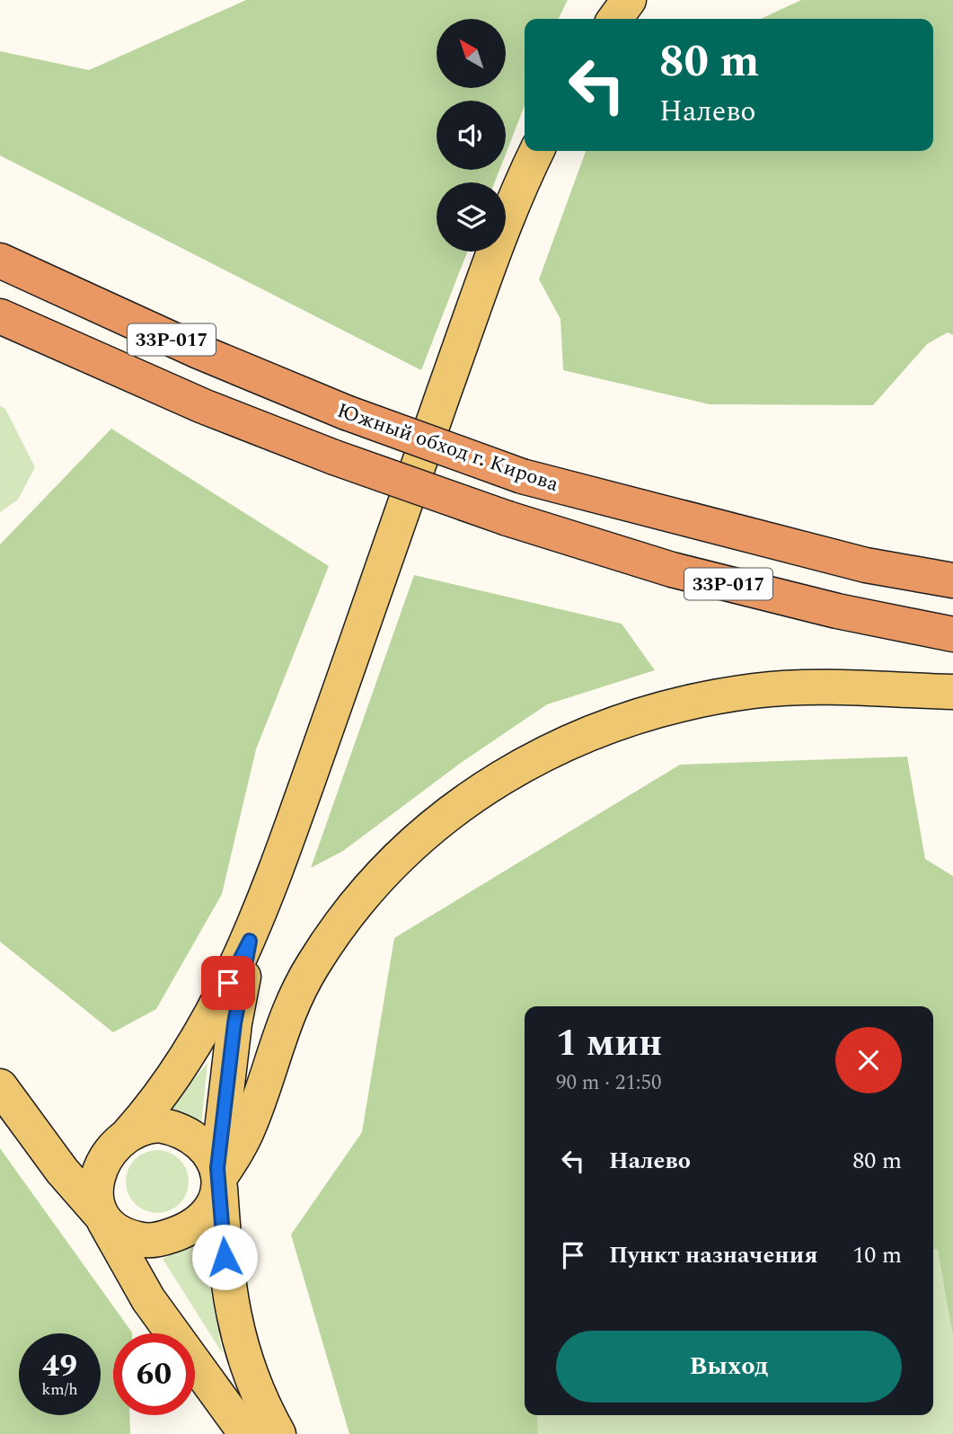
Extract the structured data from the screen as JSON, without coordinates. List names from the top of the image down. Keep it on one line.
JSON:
{"streets":{"highway":["33Р-017","Южный обход г. Кирова"]},"north":"top left","page":{"turn":["80 m","Налево"],"heading":["1 мин","90 m · 21:50"],"list":[{"name":"Налево","value":"80 m"},{"name":"Пункт назначения","value":"10 m"}],"buttons":"Выход","speed":"49 km/h","limit":"60"}}
